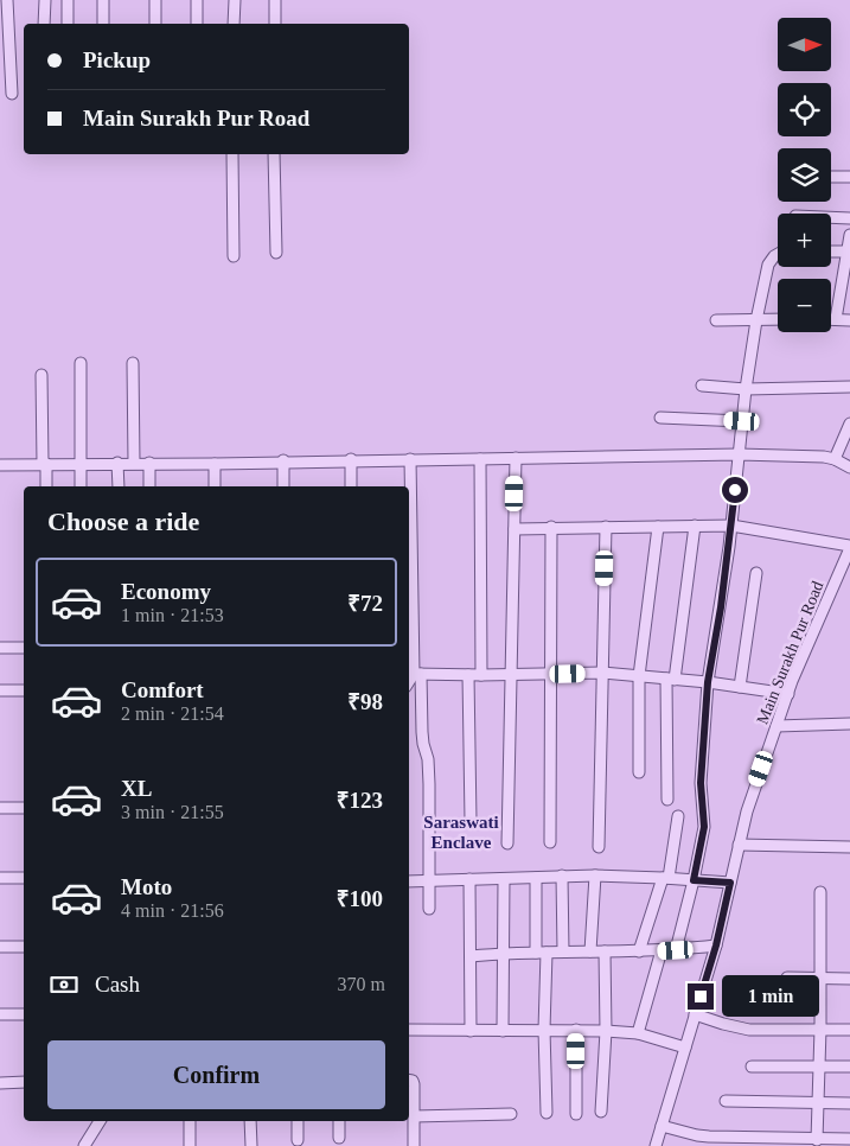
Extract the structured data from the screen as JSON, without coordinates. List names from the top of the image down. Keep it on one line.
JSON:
{"streets":{"street":["Main Surakh Pur Road"]},"districts":["Saraswati Enclave"],"north":"right","page":{"map_buttons":["+","−"],"banner":["Pickup","Main Surakh Pur Road"],"heading":"Choose a ride","list":[{"name":"Economy","note":"1 min · 21:53","value":"₹72"},{"name":"Comfort","note":"2 min · 21:54","value":"₹98"},{"name":"XL","note":"3 min · 21:55","value":"₹123"},{"name":"Moto","note":"4 min · 21:56","value":"₹100"}],"pay":["Cash","370 m"],"bubble":"1 min","buttons":"Confirm"}}
